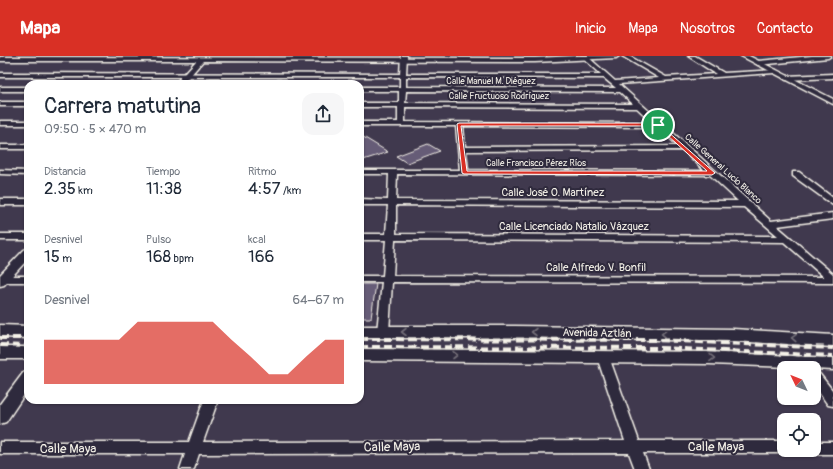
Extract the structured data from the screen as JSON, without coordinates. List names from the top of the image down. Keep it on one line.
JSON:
{"streets":{"main road":["Avenida Aztlán"],"street":["Calle Manuel M. Diéguez","Calle Fructuoso Rodríguez","Calle Francisco Pérez Ríos","Calle General Lucio Blanco","Calle José O. Martínez","Calle Licenciado Natalio Vázquez","Calle Alfredo V. Bonfil","Calle Maya"]},"crossings":[["Calle Manuel M. Diéguez","Calle General Lucio Blanco"],["Calle Fructuoso Rodríguez","Calle General Lucio Blanco"],["Calle Francisco Pérez Ríos","Calle General Lucio Blanco"],["Calle General Lucio Blanco","Calle José O. Martínez"],["Calle General Lucio Blanco","Calle Licenciado Natalio Vázquez"],["Calle General Lucio Blanco","Calle Alfredo V. Bonfil"]],"north":"top left","page":{"header":"Mapa","nav":["Inicio","Mapa","Nosotros","Contacto"],"heading":["Carrera matutina","09:50 · 5 × 470 m"],"stats":[["Distancia","2.35 km"],["Tiempo","11:38"],["Ritmo","4:57 /km"],["Desnivel","15 m"],["Pulso","168 bpm"],["kcal","166"]],"chart":["Desnivel","64–67 m"]}}
